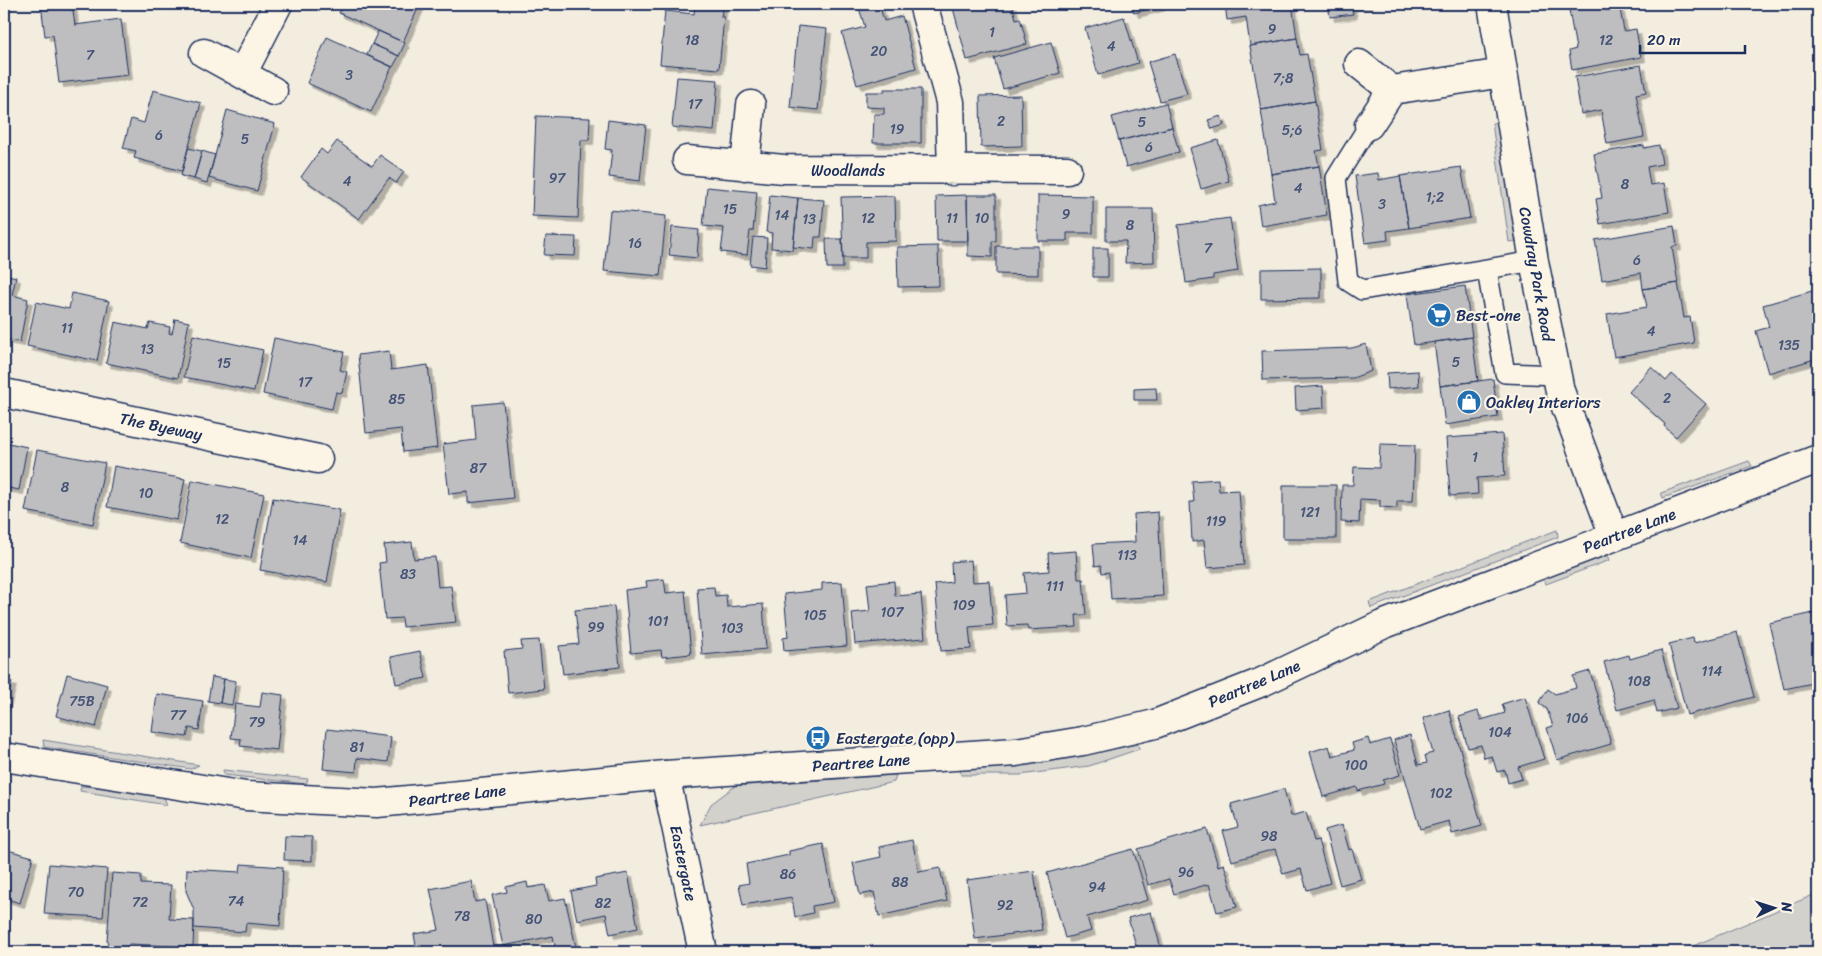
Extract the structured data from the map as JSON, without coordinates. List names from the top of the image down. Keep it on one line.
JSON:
{"streets":{"street":["Woodlands","Cowdray Park Road","The Byeway","Peartree Lane","Eastergate"]},"crossings":[["Cowdray Park Road","Peartree Lane"],["Peartree Lane","Eastergate"]],"places":{"supermarket":["Best-one"],"shop":["Oakley Interiors"],"bus stop":["Eastergate (opp)"]},"house_numbers":["9","1","18","12","4","20","7","3","7;8","17","2","5","19","5;6","6","5","6","97","4","8","4","1;2","3","15","9","14","12","11","10","13","8","16","7","6","11","4","135","13","5","15","17","2","85","1","87","8","10","121","12","119","14","113","83","111","109","107","105","101","99","103","114","108","75B","77","106","79","104","81","100","102","98","96","86","88","94","70","74","72","82","92","78","80"],"scale_bar":"20 m","north":"right"}
